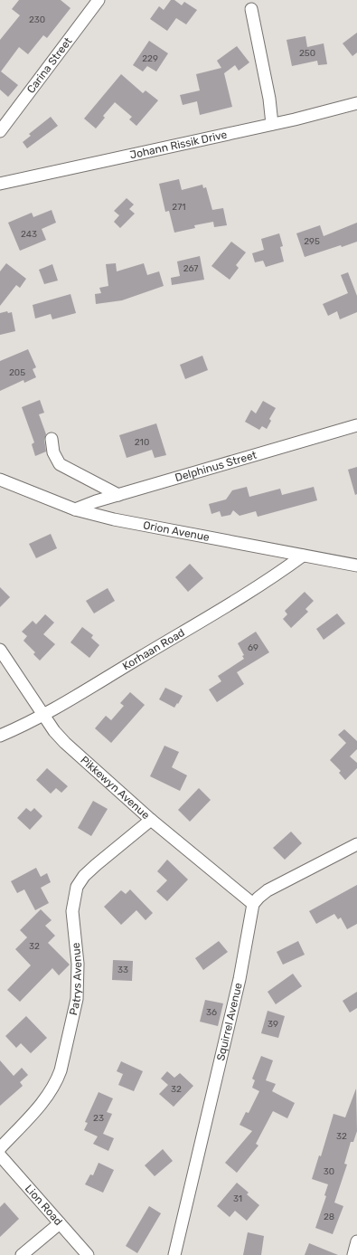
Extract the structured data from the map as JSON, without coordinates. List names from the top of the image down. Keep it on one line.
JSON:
{"streets":{"street":["Carina Street","Johann Rissik Drive","Delphinus Street","Orion Avenue","Korhaan Road","Pikkewyn Avenue","Patrys Avenue","Squirrel Avenue","Lion Road"]},"crossings":[["Delphinus Street","Orion Avenue"],["Orion Avenue","Korhaan Road"],["Korhaan Road","Pikkewyn Avenue"],["Pikkewyn Avenue","Patrys Avenue"],["Pikkewyn Avenue","Squirrel Avenue"]],"house_numbers":["230","250","229","271","243","295","267","205","210","69","32","33","36","39","32","23","32","30","31","28"]}
